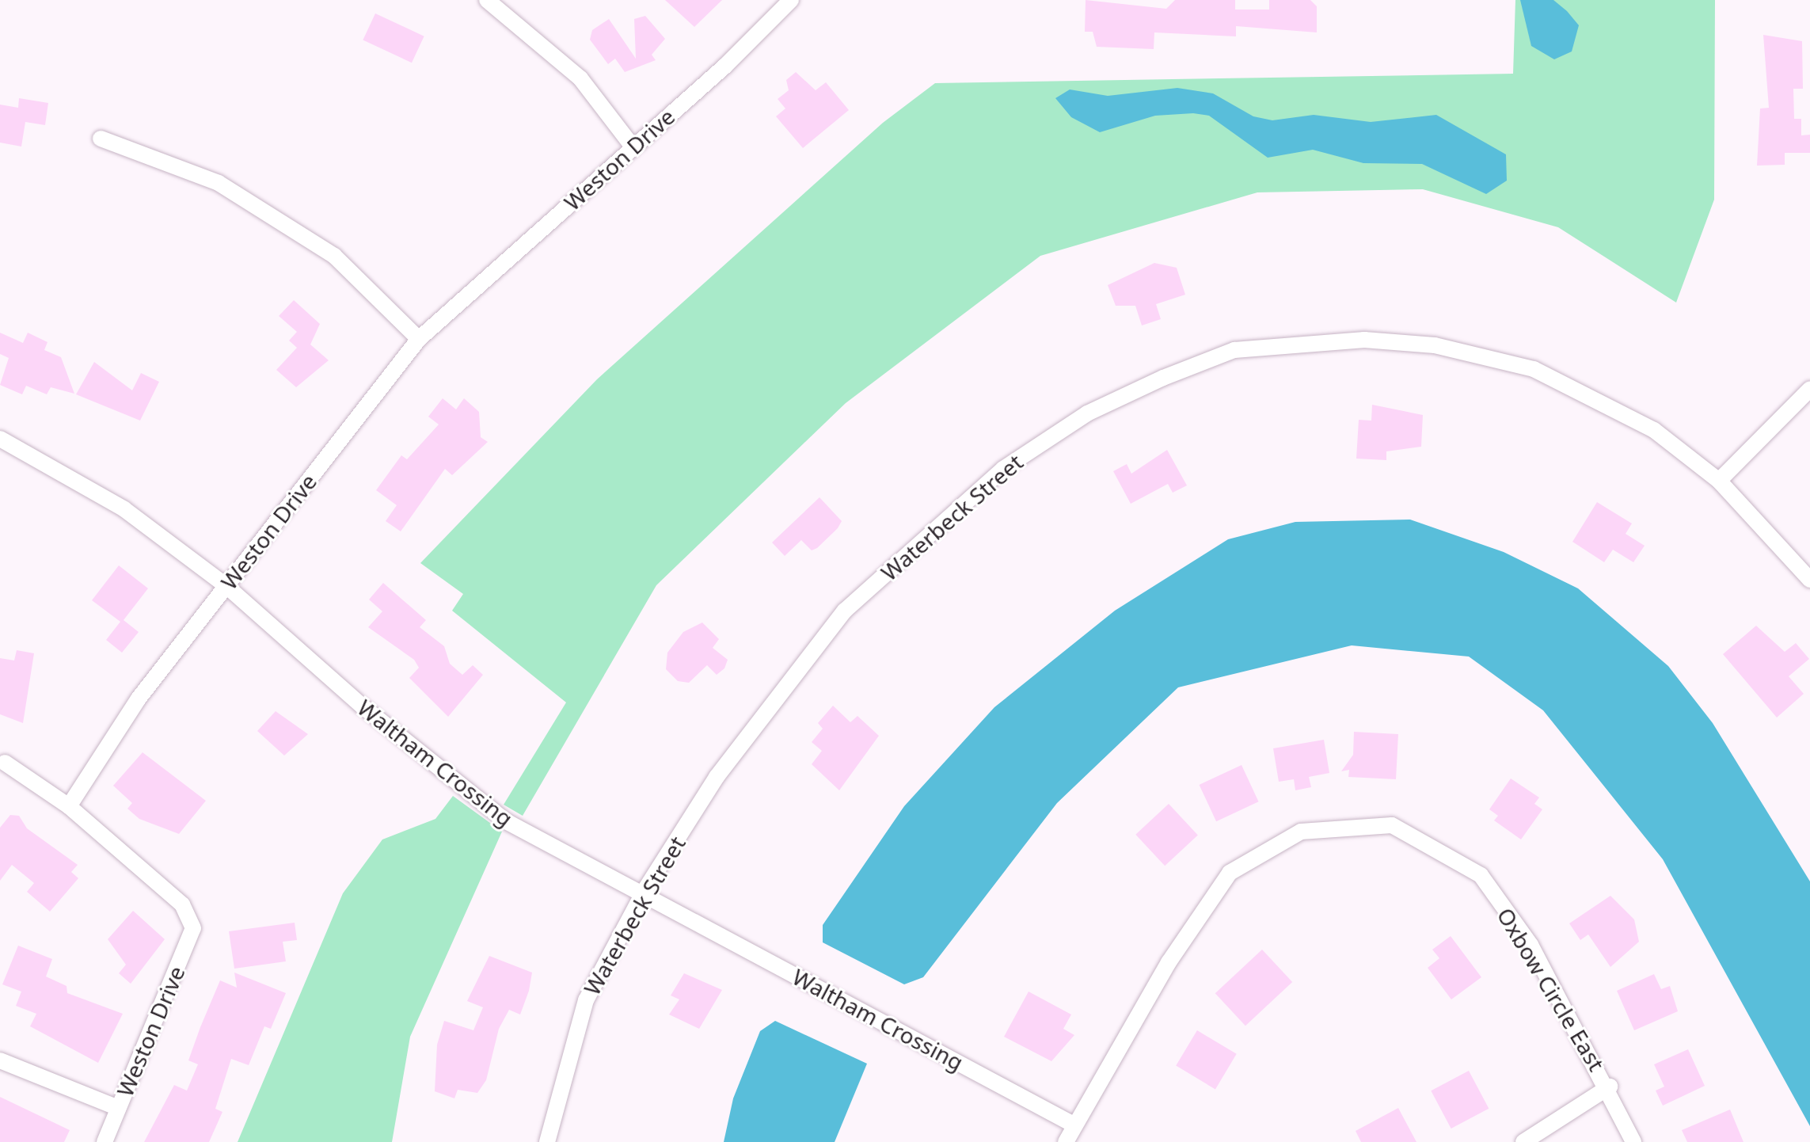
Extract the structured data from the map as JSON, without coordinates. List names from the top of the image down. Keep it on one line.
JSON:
{"streets":{"street":["Weston Drive","Waterbeck Street","Waltham Crossing","Oxbow Circle East"]},"crossings":[["Weston Drive","Waltham Crossing"],["Waterbeck Street","Waltham Crossing"],["Waltham Crossing","Oxbow Circle East"]]}
